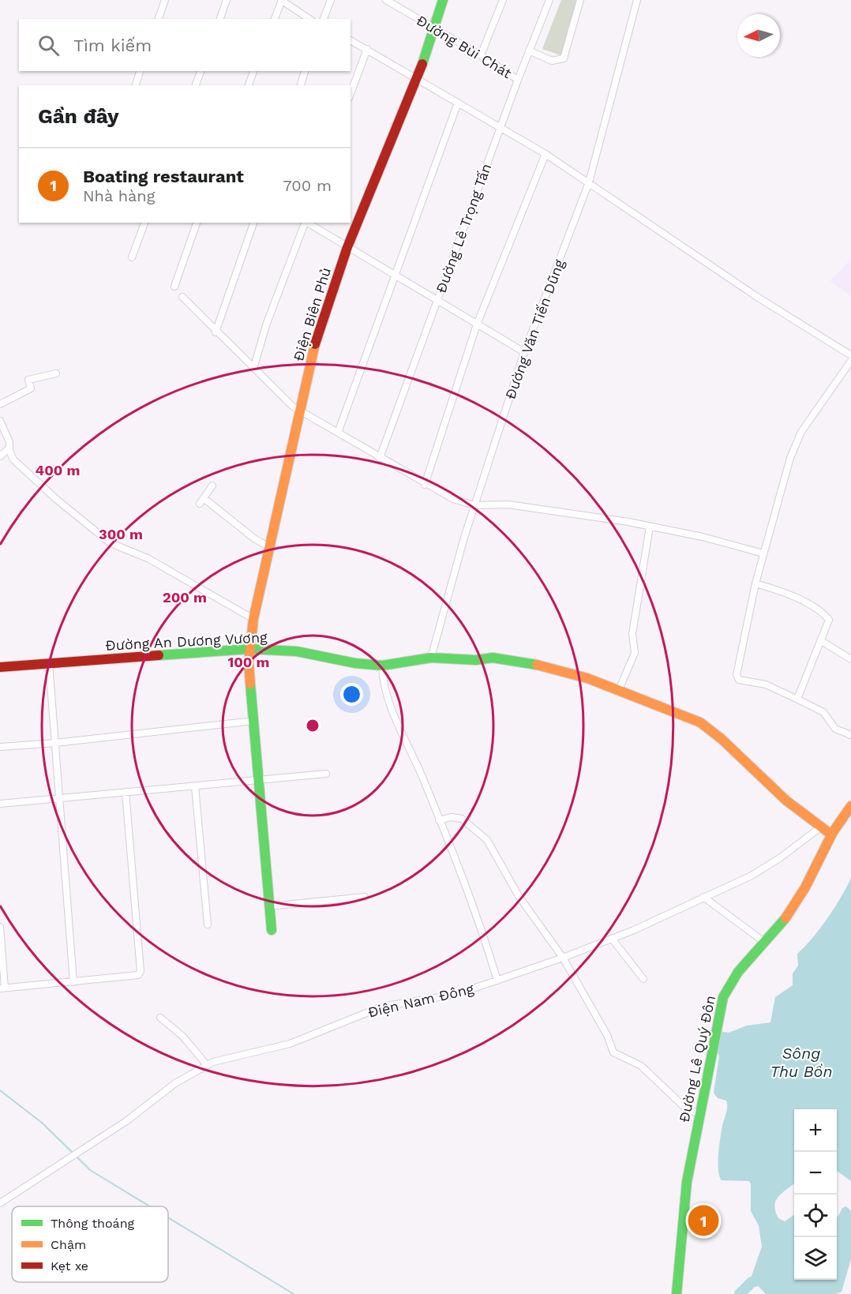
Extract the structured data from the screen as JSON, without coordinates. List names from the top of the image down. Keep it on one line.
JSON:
{"streets":{"main road":["Điện Biên Phủ","Đường An Dương Vương","Đường Lê Quý Đôn"],"street":["Đường Bùi Chát","Đường Lê Trọng Tấn","Đường Văn Tiến Dũng","Điện Nam Đông"]},"crossings":[["Đường Bùi Chát","Đường Lê Trọng Tấn"],["Đường Bùi Chát","Điện Biên Phủ"],["Điện Biên Phủ","Đường An Dương Vương"],["Đường Văn Tiến Dũng","Đường An Dương Vương"],["Đường An Dương Vương","Điện Nam Đông"],["Đường An Dương Vương","Đường Lê Quý Đôn"]],"water":["Sông Thu Bồn"],"legend":["Thông thoáng","Chậm","Kẹt xe"],"north":"left","page":{"search":"Tìm kiếm","heading":"Gần đây","list":[{"mark":"1","name":"Boating restaurant","note":"Nhà hàng","value":"700 m"}],"map_buttons":["+","−"],"pins":"1"},"rings":["400 m","300 m","200 m","100 m"]}
